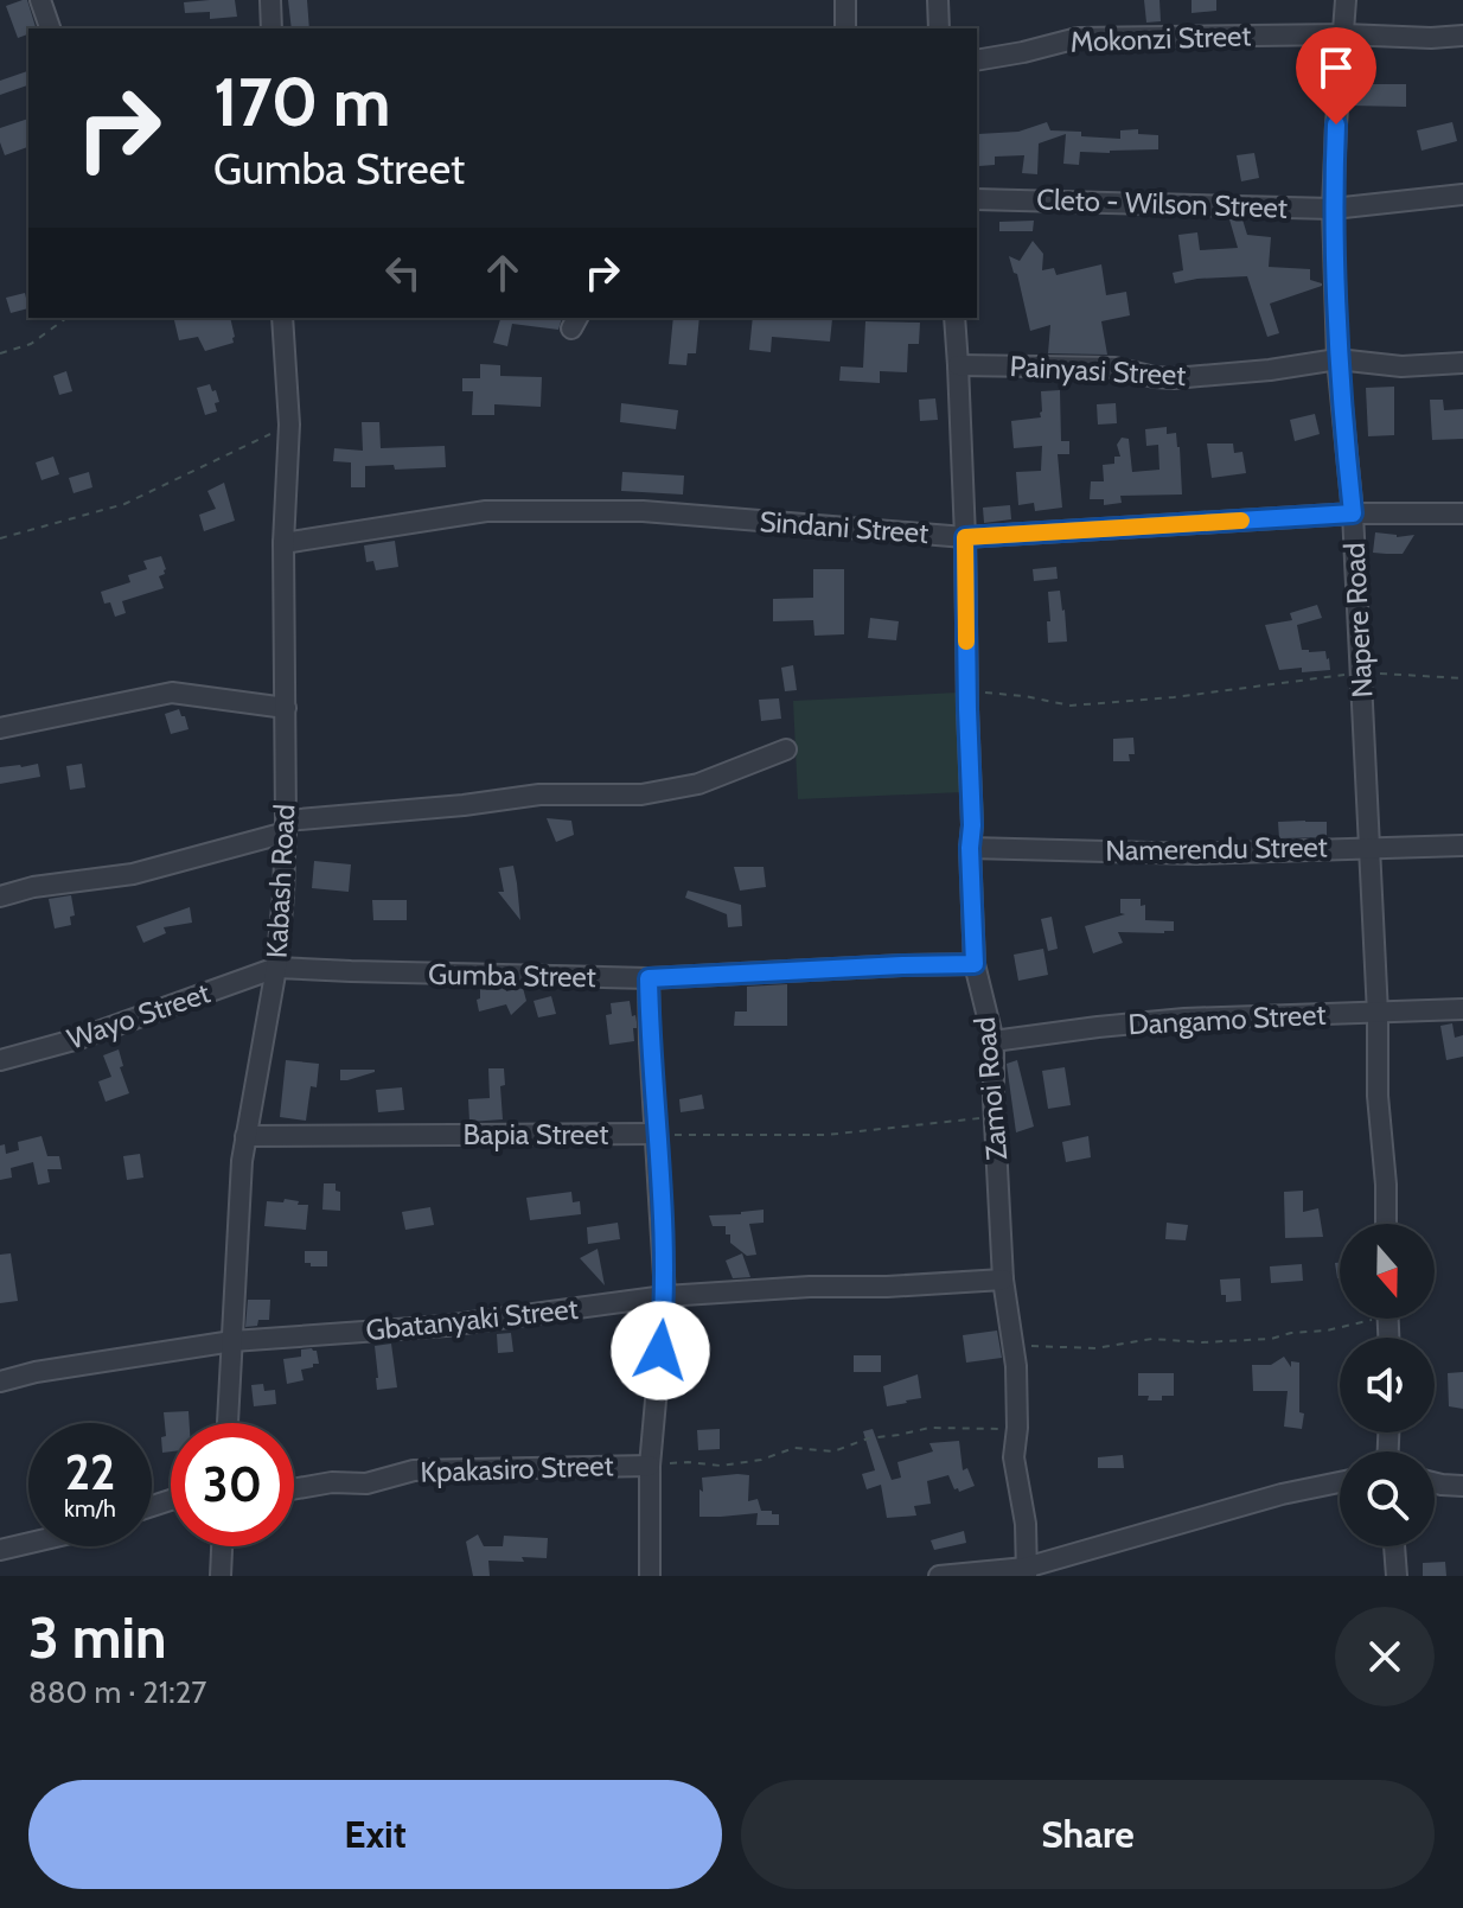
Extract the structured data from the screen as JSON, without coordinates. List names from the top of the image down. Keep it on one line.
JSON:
{"streets":{"street":["Mokonzi Street","Cleto - Wilson Street","Painyasi Street","Sindani Street","Napere Road","Namerendu Street","Kabash Road","Gumba Street","Wayo Street","Dangamo Street","Zamoi Road","Bapia Street","Gbatanyaki Street","Kpakasiro Street"]},"crossings":[["Mokonzi Street","Napere Road"],["Cleto - Wilson Street","Napere Road"],["Painyasi Street","Napere Road"],["Painyasi Street","Zamoi Road"],["Sindani Street","Napere Road"],["Sindani Street","Kabash Road"],["Sindani Street","Zamoi Road"],["Napere Road","Namerendu Street"],["Napere Road","Dangamo Street"],["Namerendu Street","Zamoi Road"],["Kabash Road","Gumba Street"],["Kabash Road","Wayo Street"],["Kabash Road","Bapia Street"],["Kabash Road","Gbatanyaki Street"],["Gumba Street","Wayo Street"],["Gumba Street","Zamoi Road"],["Dangamo Street","Zamoi Road"],["Zamoi Road","Gbatanyaki Street"]],"north":"bottom","page":{"turn":["170 m","Gumba Street"],"speed":"22 km/h","limit":"30","heading":["3 min","880 m · 21:27"],"buttons":["Exit","Share"]}}
